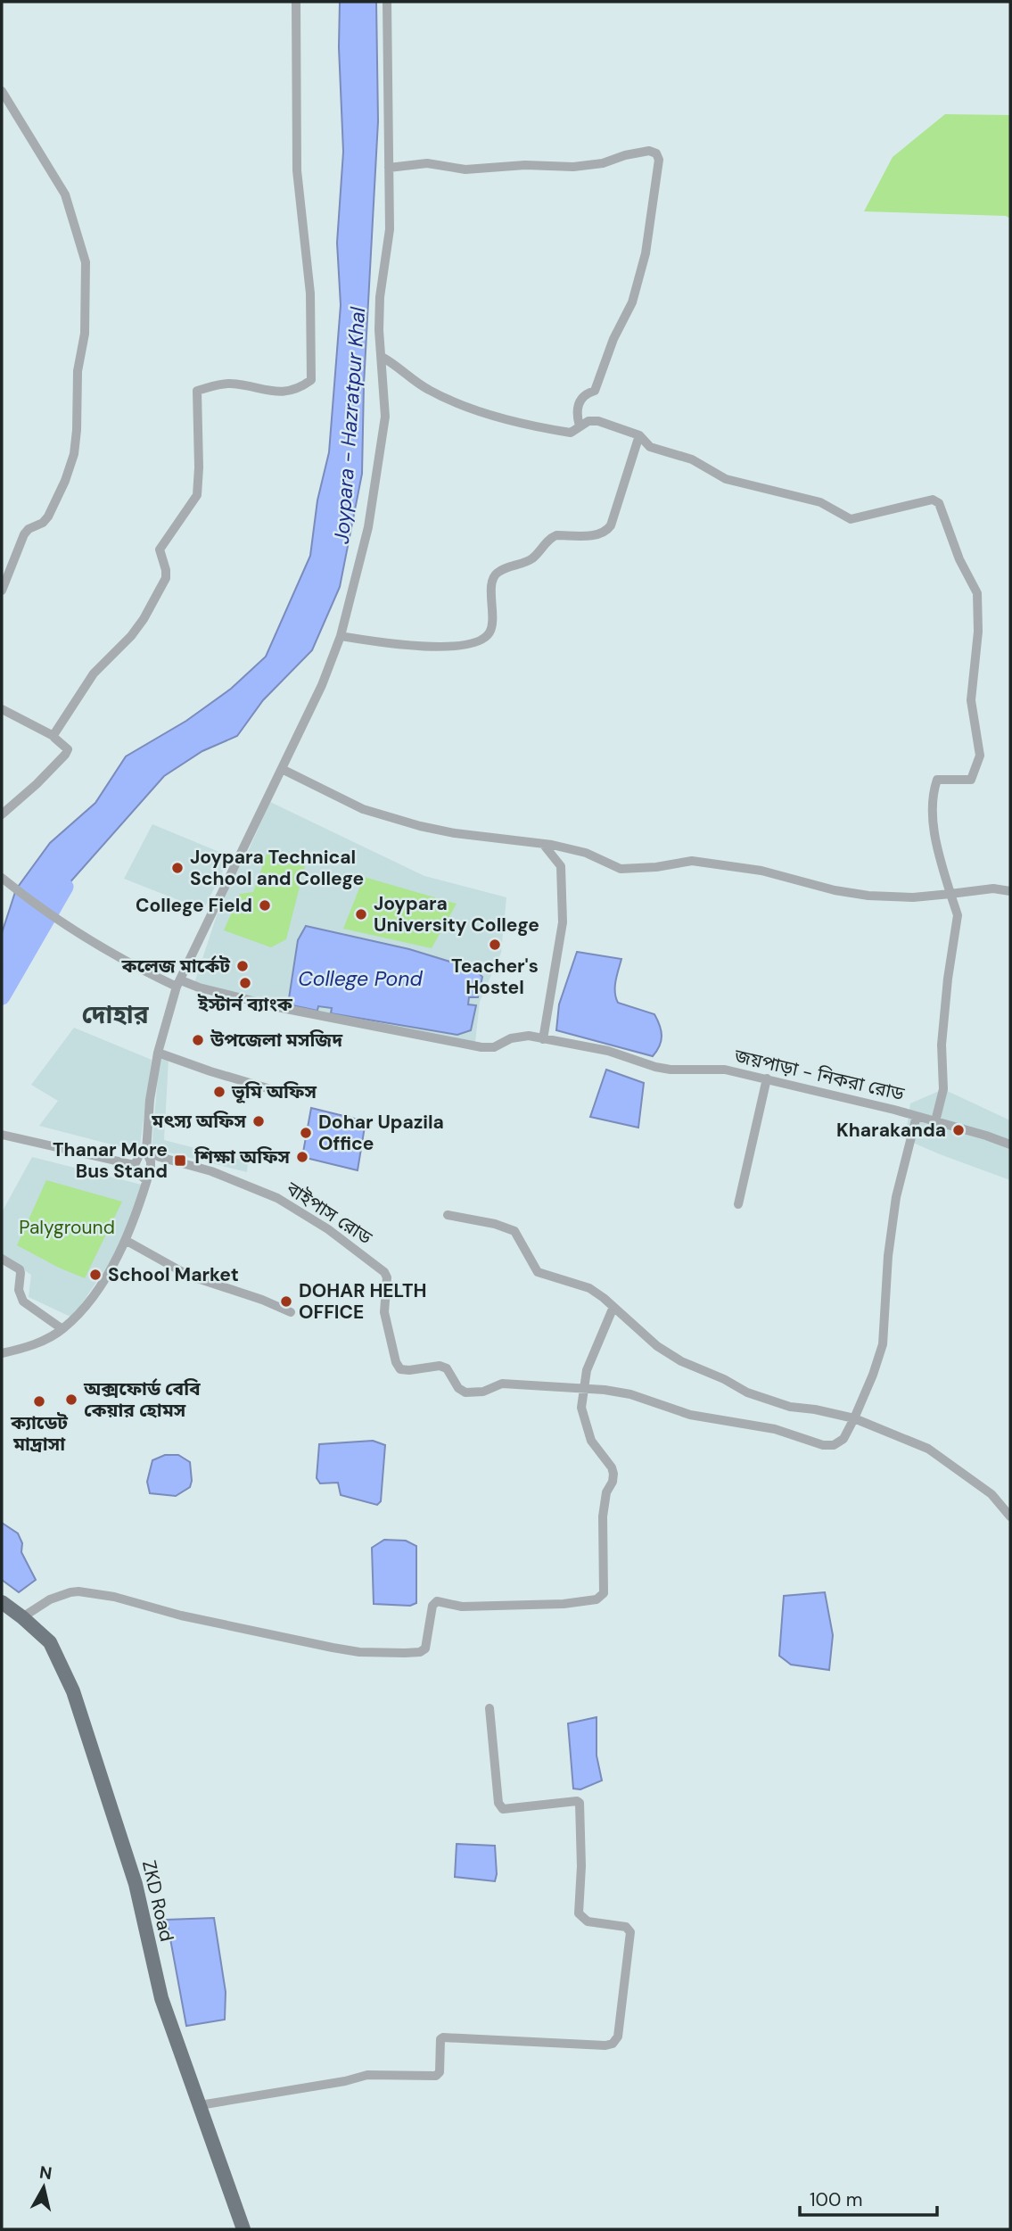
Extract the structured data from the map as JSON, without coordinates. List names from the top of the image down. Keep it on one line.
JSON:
{"streets":{"main road":["ZKD Road"],"street":["জয়পাড়া - নিকরা রোড","বাইপাস রোড"]},"districts":["দোহার"],"water":["Joypara - Hazratpur Khal","College Pond"],"parks":["Palyground"],"places":{"other":["Joypara Technical School and College","College Field","Joypara University College","Teacher's Hostel","কলেজ মার্কেট","ইস্টার্ন ব্যাংক","উপজেলা মসজিদ","ভূমি অফিস","মৎস্য অফিস","Kharakanda","Dohar Upazila Office","শিক্ষা অফিস","School Market","DOHAR HELTH OFFICE","অক্সফোর্ড বেবি কেয়ার হোমস","ক্যাডেট মাদ্রাসা"],"transit":["Thanar More Bus Stand"]},"scale_bar":"100 m","north":"top"}
